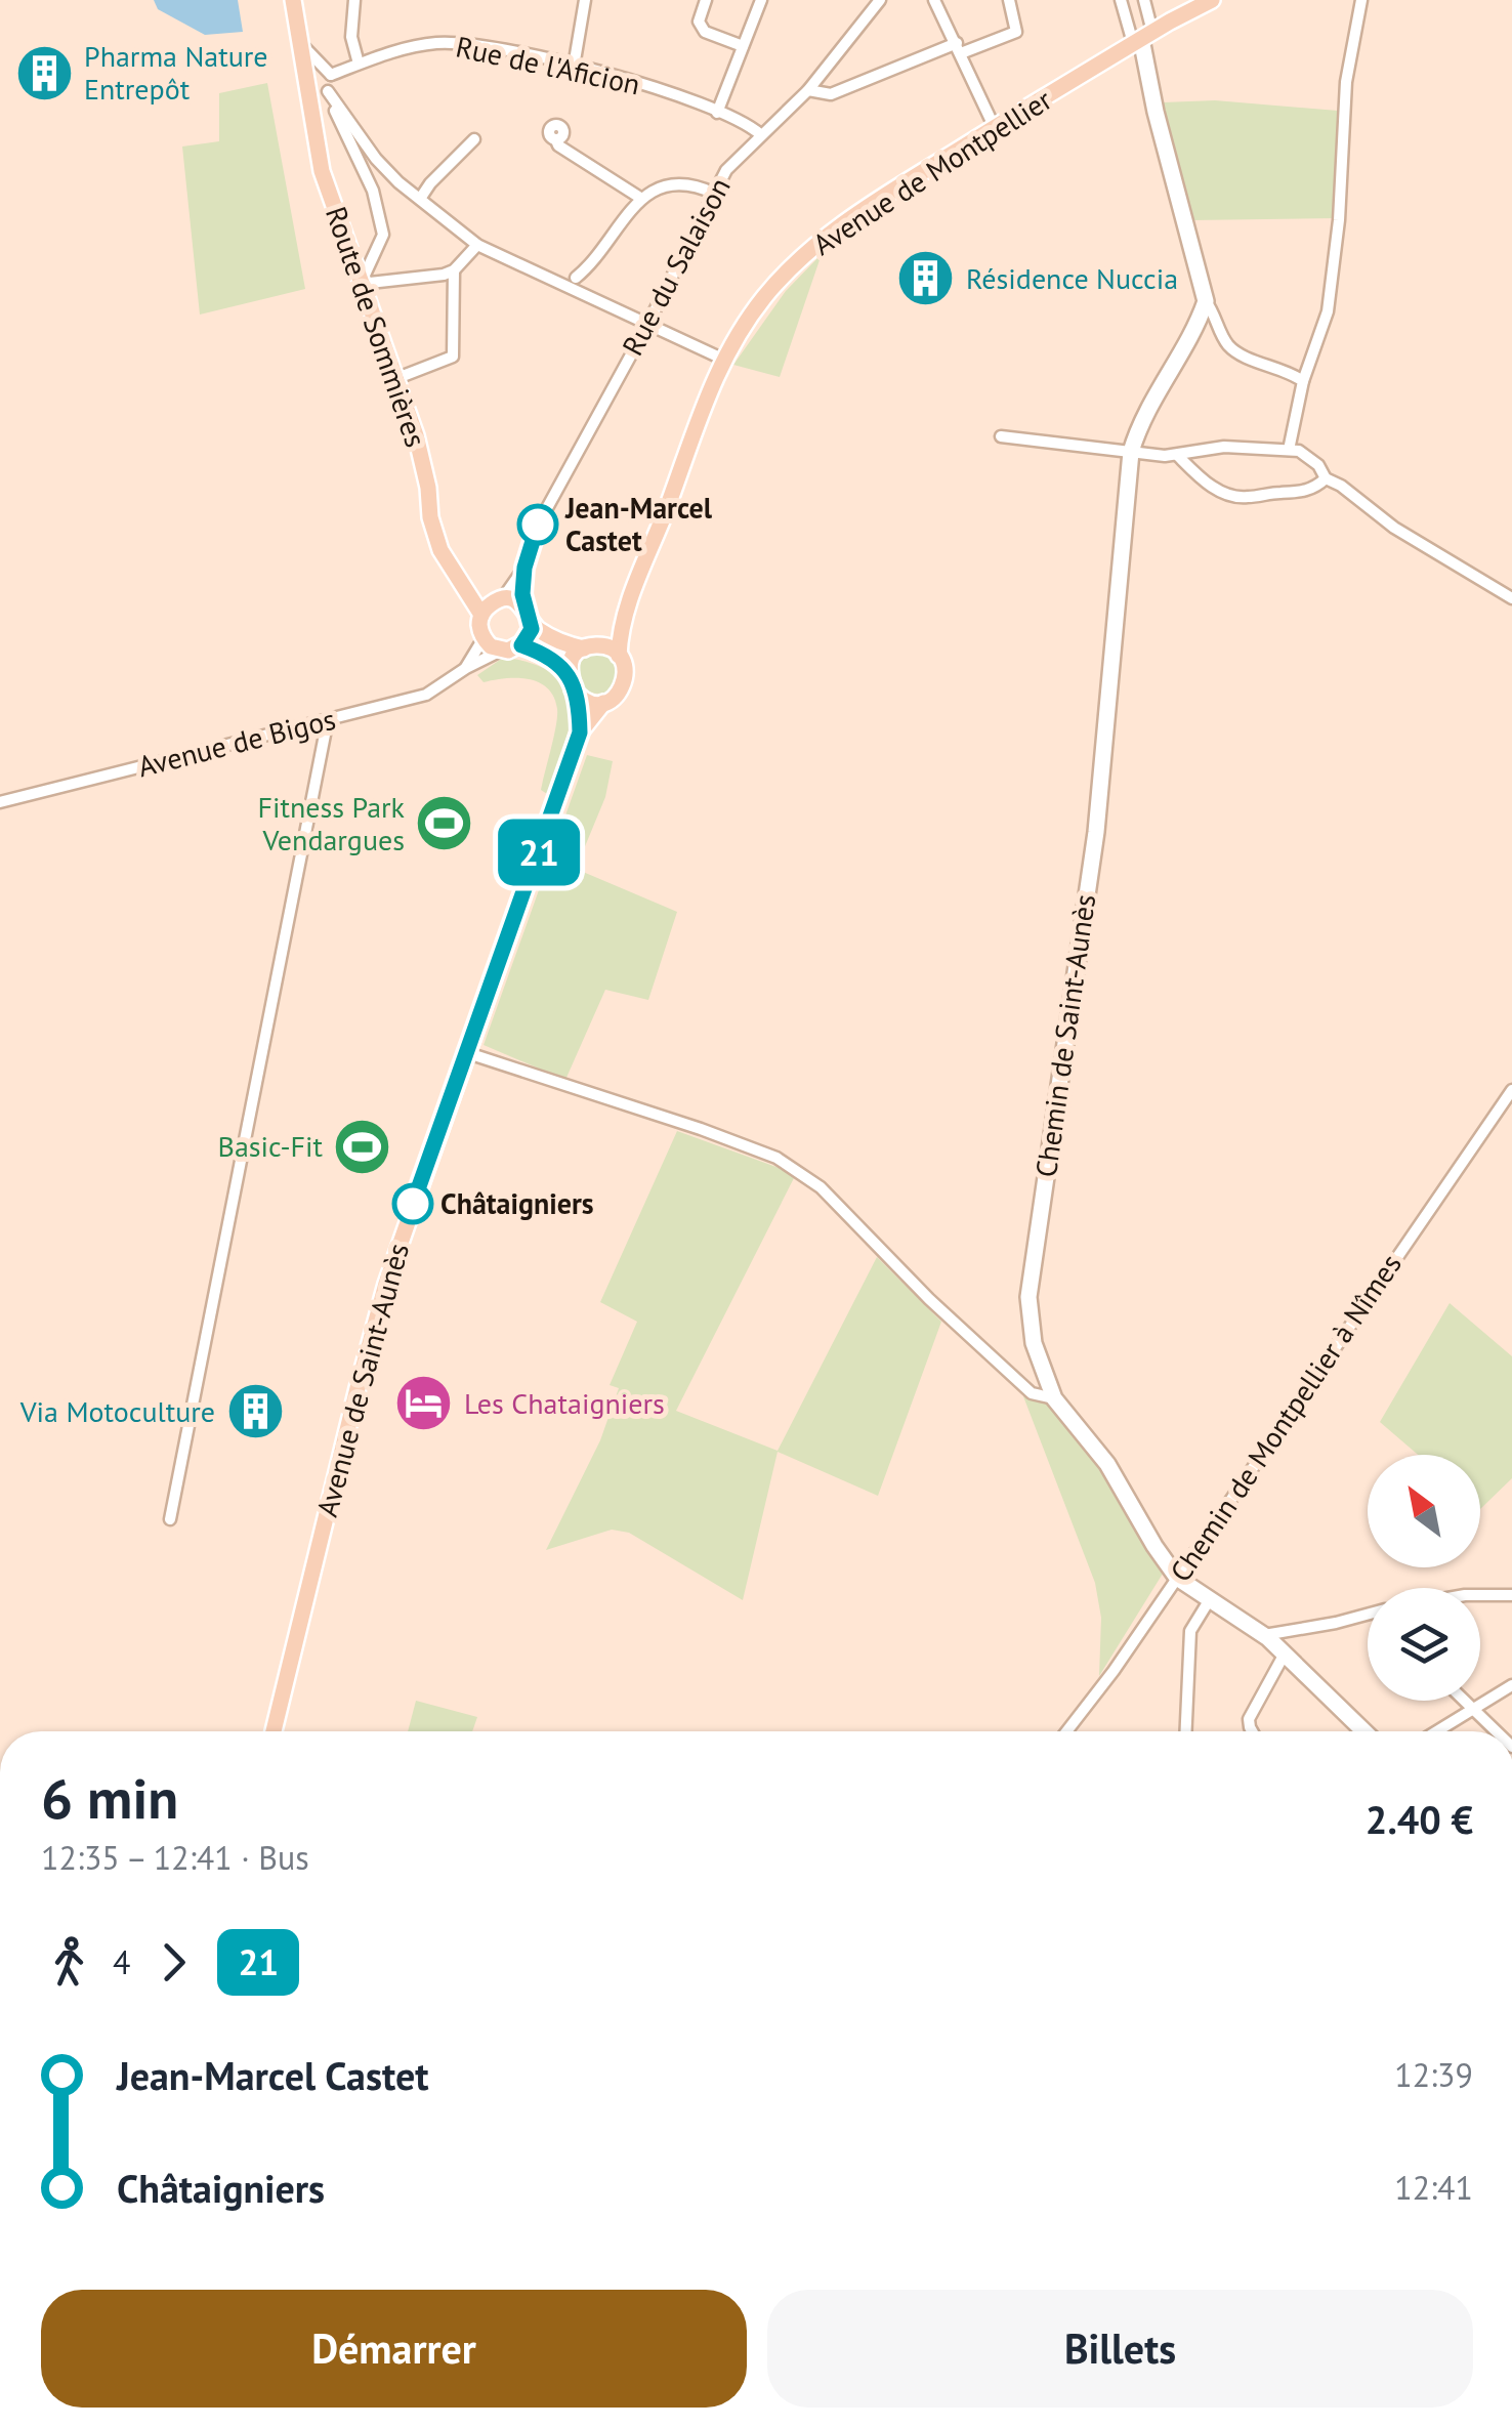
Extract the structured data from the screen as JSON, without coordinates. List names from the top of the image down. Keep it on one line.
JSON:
{"streets":{"main road":["Avenue de Montpellier","Route de Sommières","Avenue de Saint-Aunès"],"street":["Rue de l'Aficion","Rue du Salaison","Avenue de Bigos","Chemin de Saint-Aunès","Chemin de Montpellier à Nîmes"]},"crossings":[["Rue de l'Aficion","Rue du Salaison"],["Rue de l'Aficion","Route de Sommières"],["Avenue de Montpellier","Avenue de Saint-Aunès"],["Rue du Salaison","Route de Sommières"],["Rue du Salaison","Avenue de Bigos"],["Route de Sommières","Avenue de Bigos"],["Chemin de Saint-Aunès","Chemin de Montpellier à Nîmes"]],"places":{"building":["Pharma Nature Entrepôt","Résidence Nuccia","Via Motoculture"],"other":["Jean-Marcel Castet","Châtaigniers"],"sports":["Fitness Park Vendargues","Basic-Fit"],"hotel":["Les Chataigniers"]},"lines":["bus line 21"],"north":"top left","page":{"on_map":"21","heading":["6 min","12:35 – 12:41 · Bus","2.40 €"],"legs":["4","21"],"list":[{"name":"Jean-Marcel Castet","value":"12:39"},{"name":"Châtaigniers","value":"12:41"}],"buttons":["Démarrer","Billets"]}}
